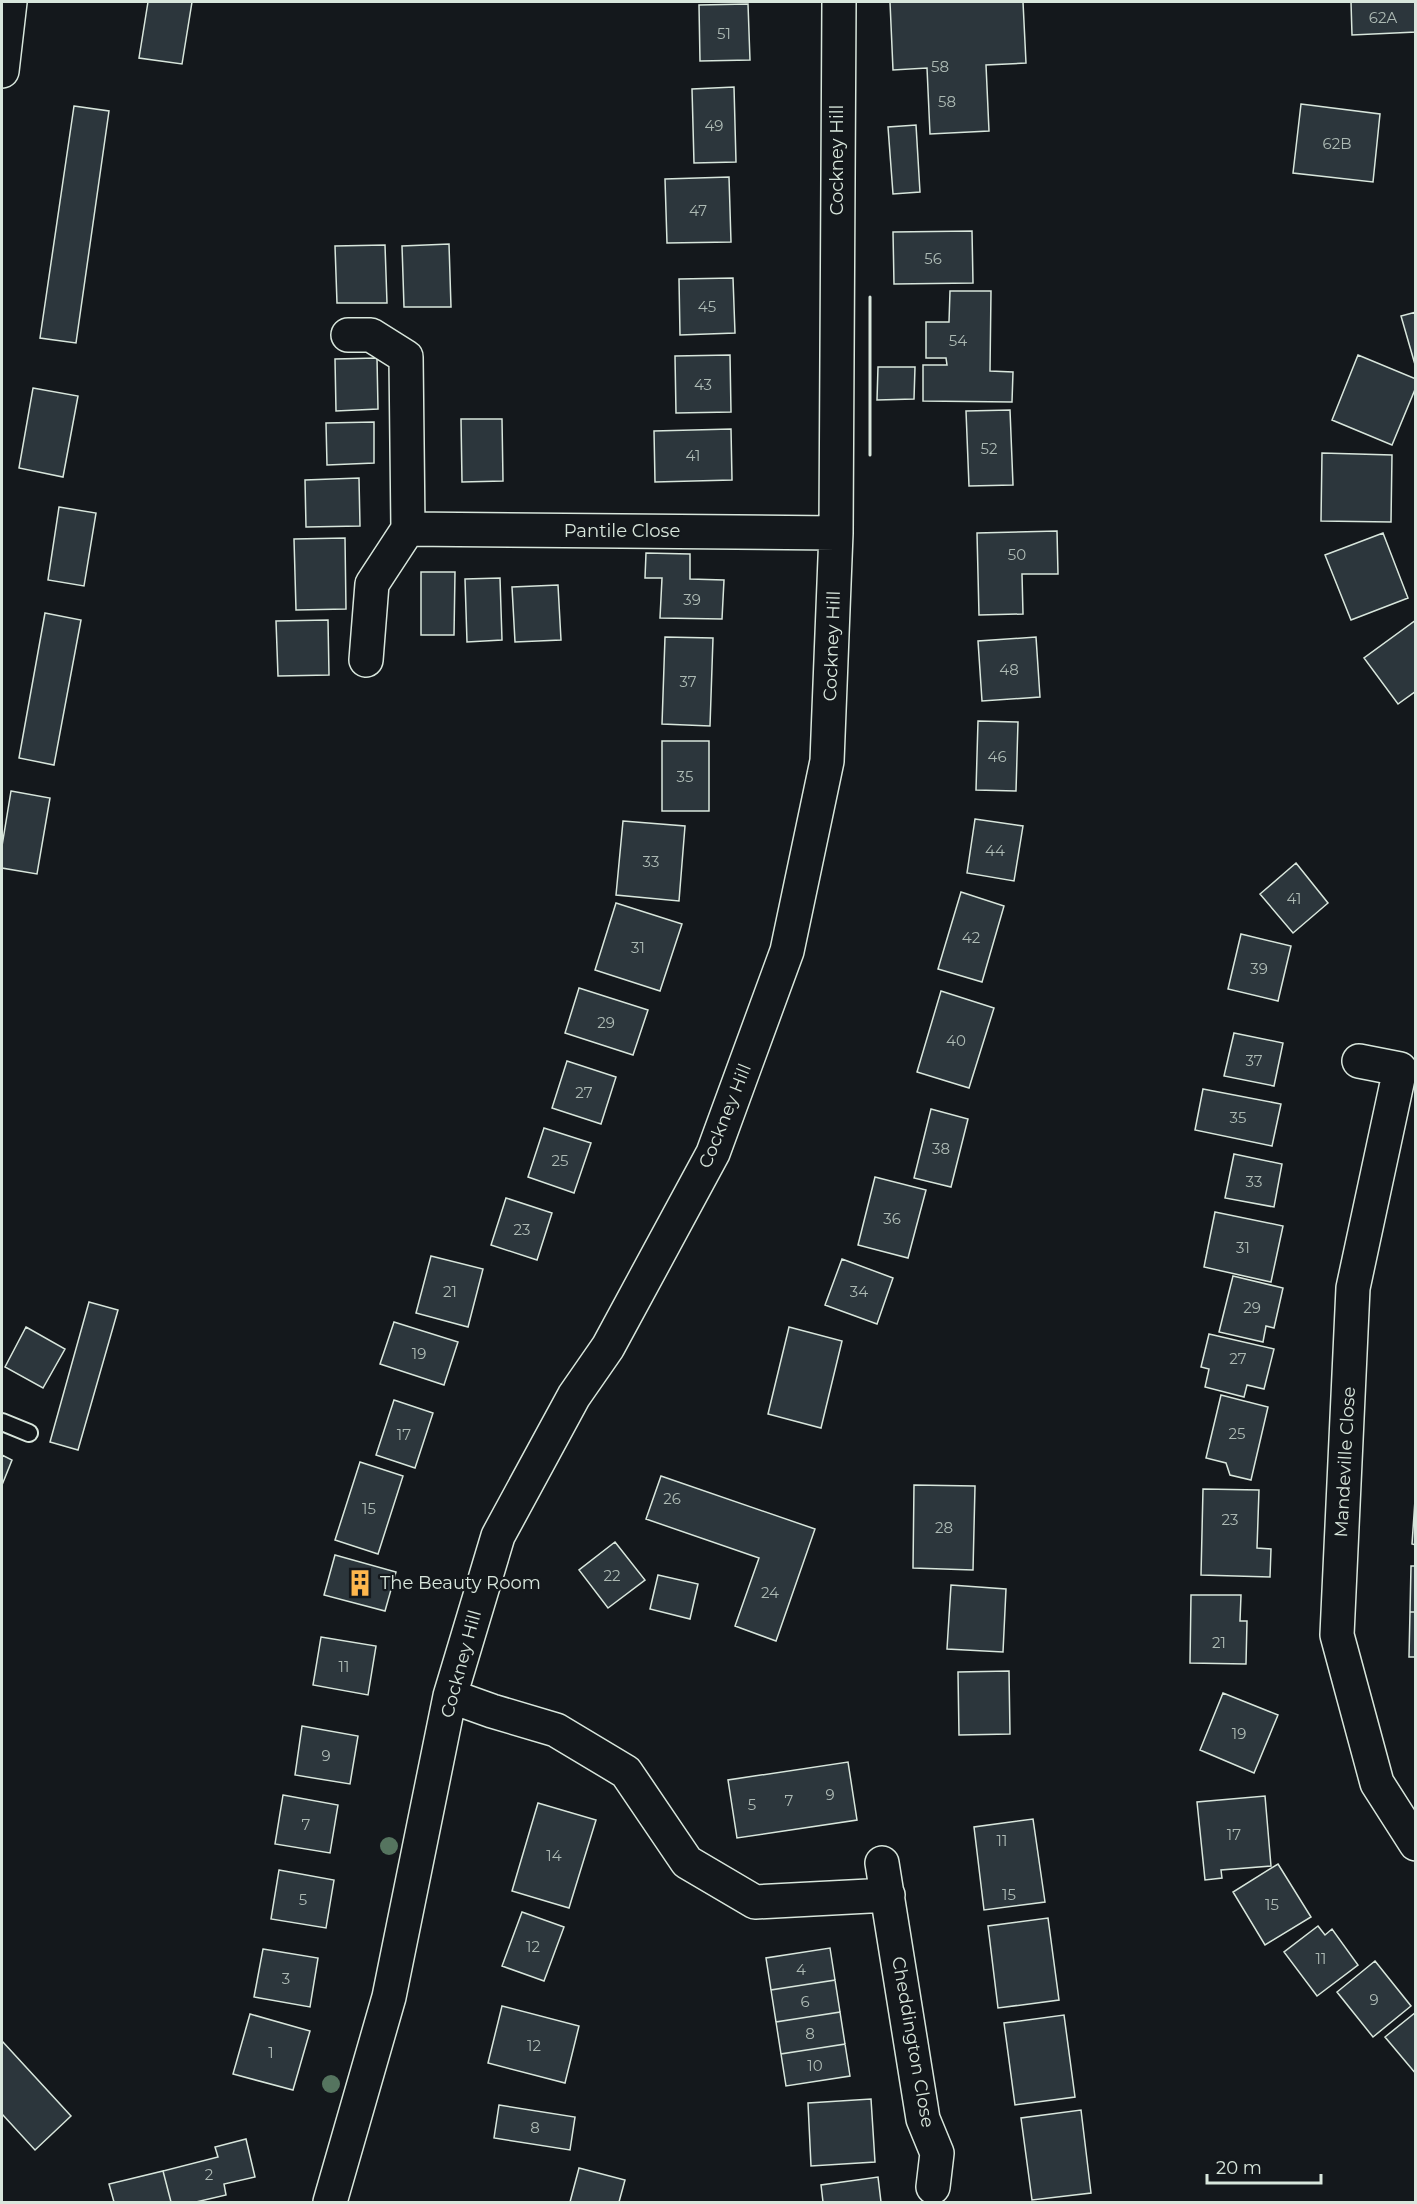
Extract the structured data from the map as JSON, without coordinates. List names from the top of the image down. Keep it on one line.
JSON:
{"streets":{"street":["Cockney Hill","Pantile Close","Mandeville Close","Cheddington Close"]},"crossings":[["Cockney Hill","Pantile Close"]],"places":{"building":["The Beauty Room"]},"house_numbers":["62A","51","58","58","49","62B","47","56","45","54","43","52","41","50","39","48","37","46","35","44","33","41","42","31","39","29","40","37","27","35","38","25","33","36","23","31","21","34","29","19","27","25","17","26","15","23","28","22","24","21","11","19","9","9","7","5","7","17","11","14","15","5","15","12","11","4","3","9","6","8","12","1","10","8","2"],"scale_bar":"20 m"}
